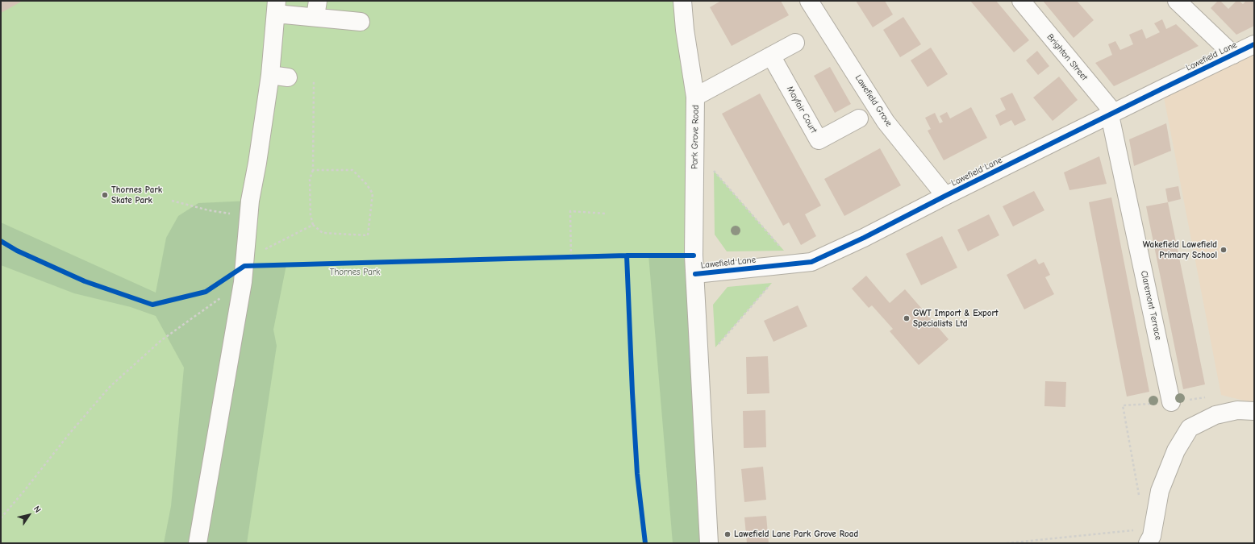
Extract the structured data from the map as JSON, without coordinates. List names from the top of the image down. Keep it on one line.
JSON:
{"streets":{"street":["Lawefield Lane","Brighton Street","Lawefield Grove","Mayfair Court","Park Grove Road","Claremont Terrace"]},"crossings":[["Lawefield Lane","Brighton Street"],["Lawefield Lane","Lawefield Grove"],["Lawefield Lane","Park Grove Road"],["Lawefield Lane","Claremont Terrace"],["Brighton Street","Claremont Terrace"]],"parks":["Thornes Park"],"places":["Thornes Park Skate Park","Wakefield Lawefield Primary School","GWT Import & Export Specialists Ltd","Lawefield Lane Park Grove Road"],"north":"top right"}
